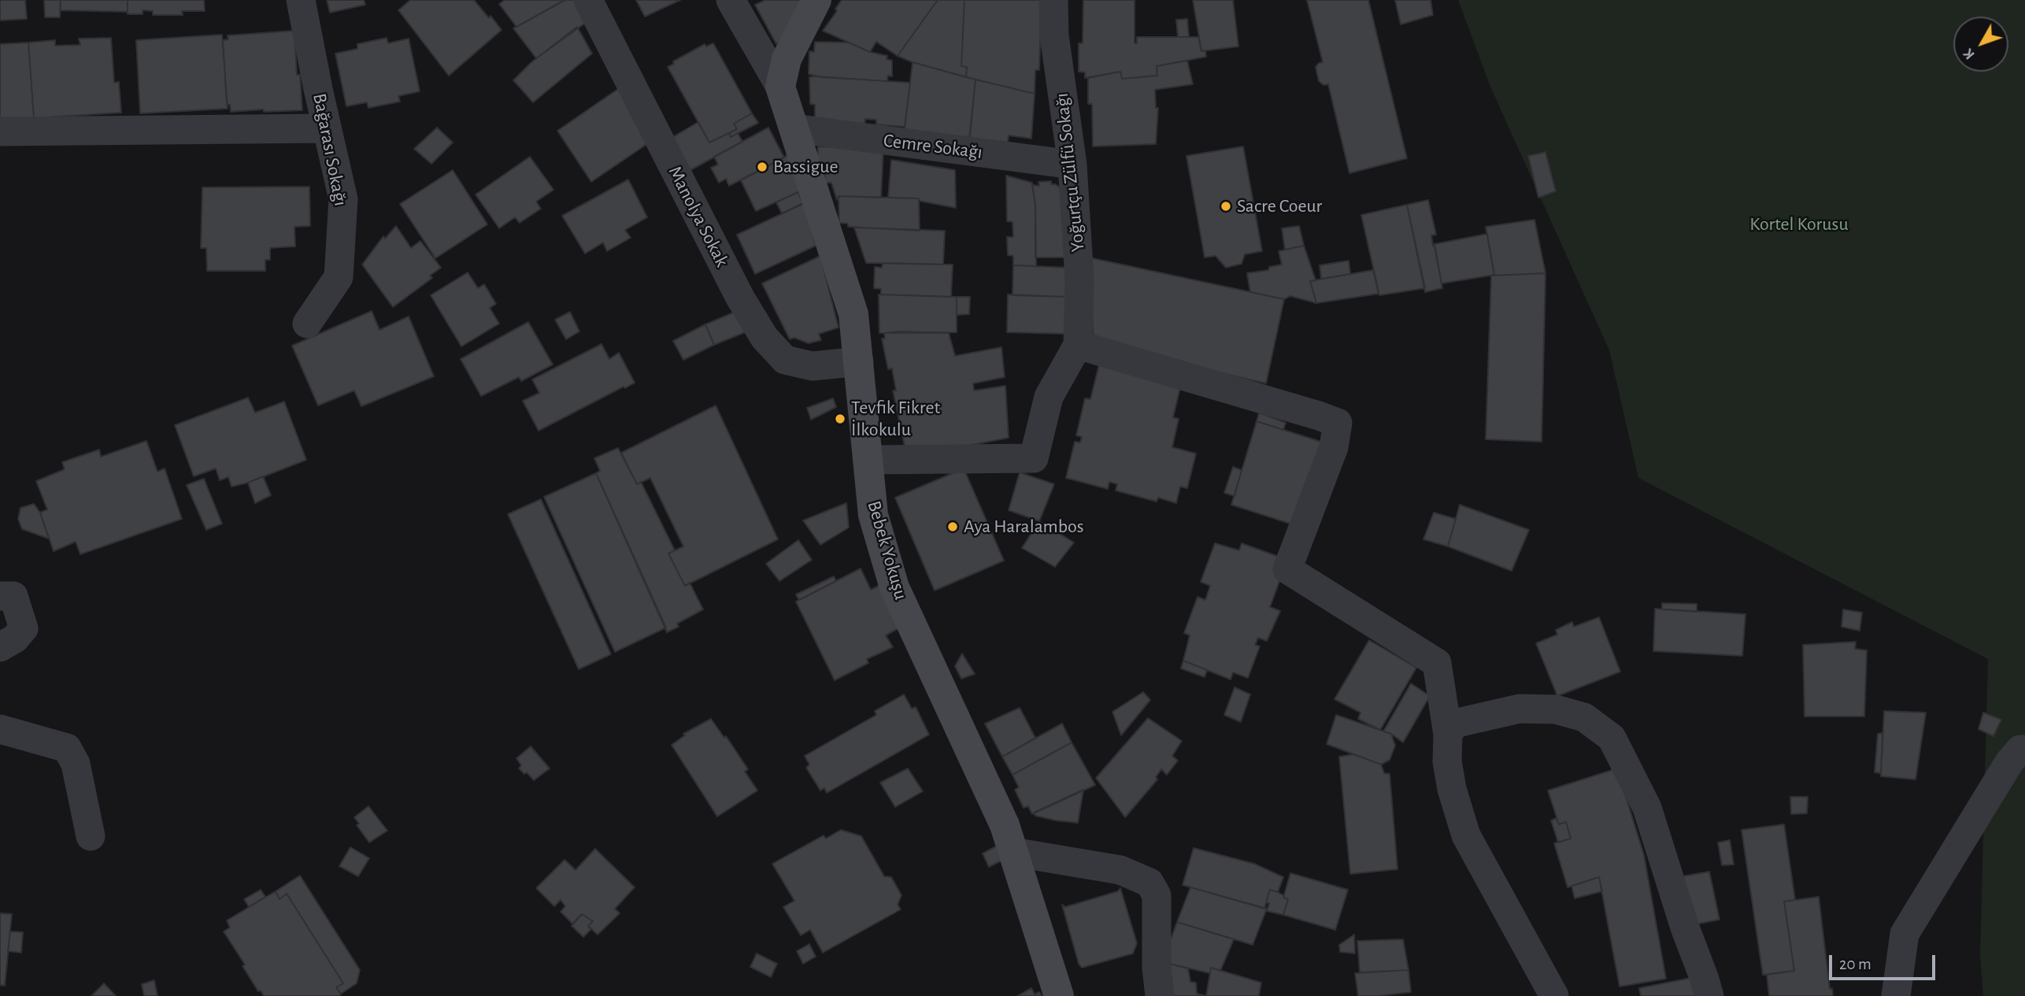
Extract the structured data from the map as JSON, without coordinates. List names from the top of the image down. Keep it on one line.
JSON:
{"streets":{"street":["Cemre Sokağı","Bağarası Sokağı","Yoğurtçu Zülfü Sokağı","Manolya Sokak","Bebek Yokuşu"]},"crossings":[["Cemre Sokağı","Yoğurtçu Zülfü Sokağı"],["Cemre Sokağı","Bebek Yokuşu"],["Manolya Sokak","Bebek Yokuşu"]],"parks":["Kortel Korusu"],"places":["Bassigue","Sacre Coeur","Tevfik Fikret İlkokulu","Aya Haralambos"],"scale_bar":"20 m","north":"bottom left"}
